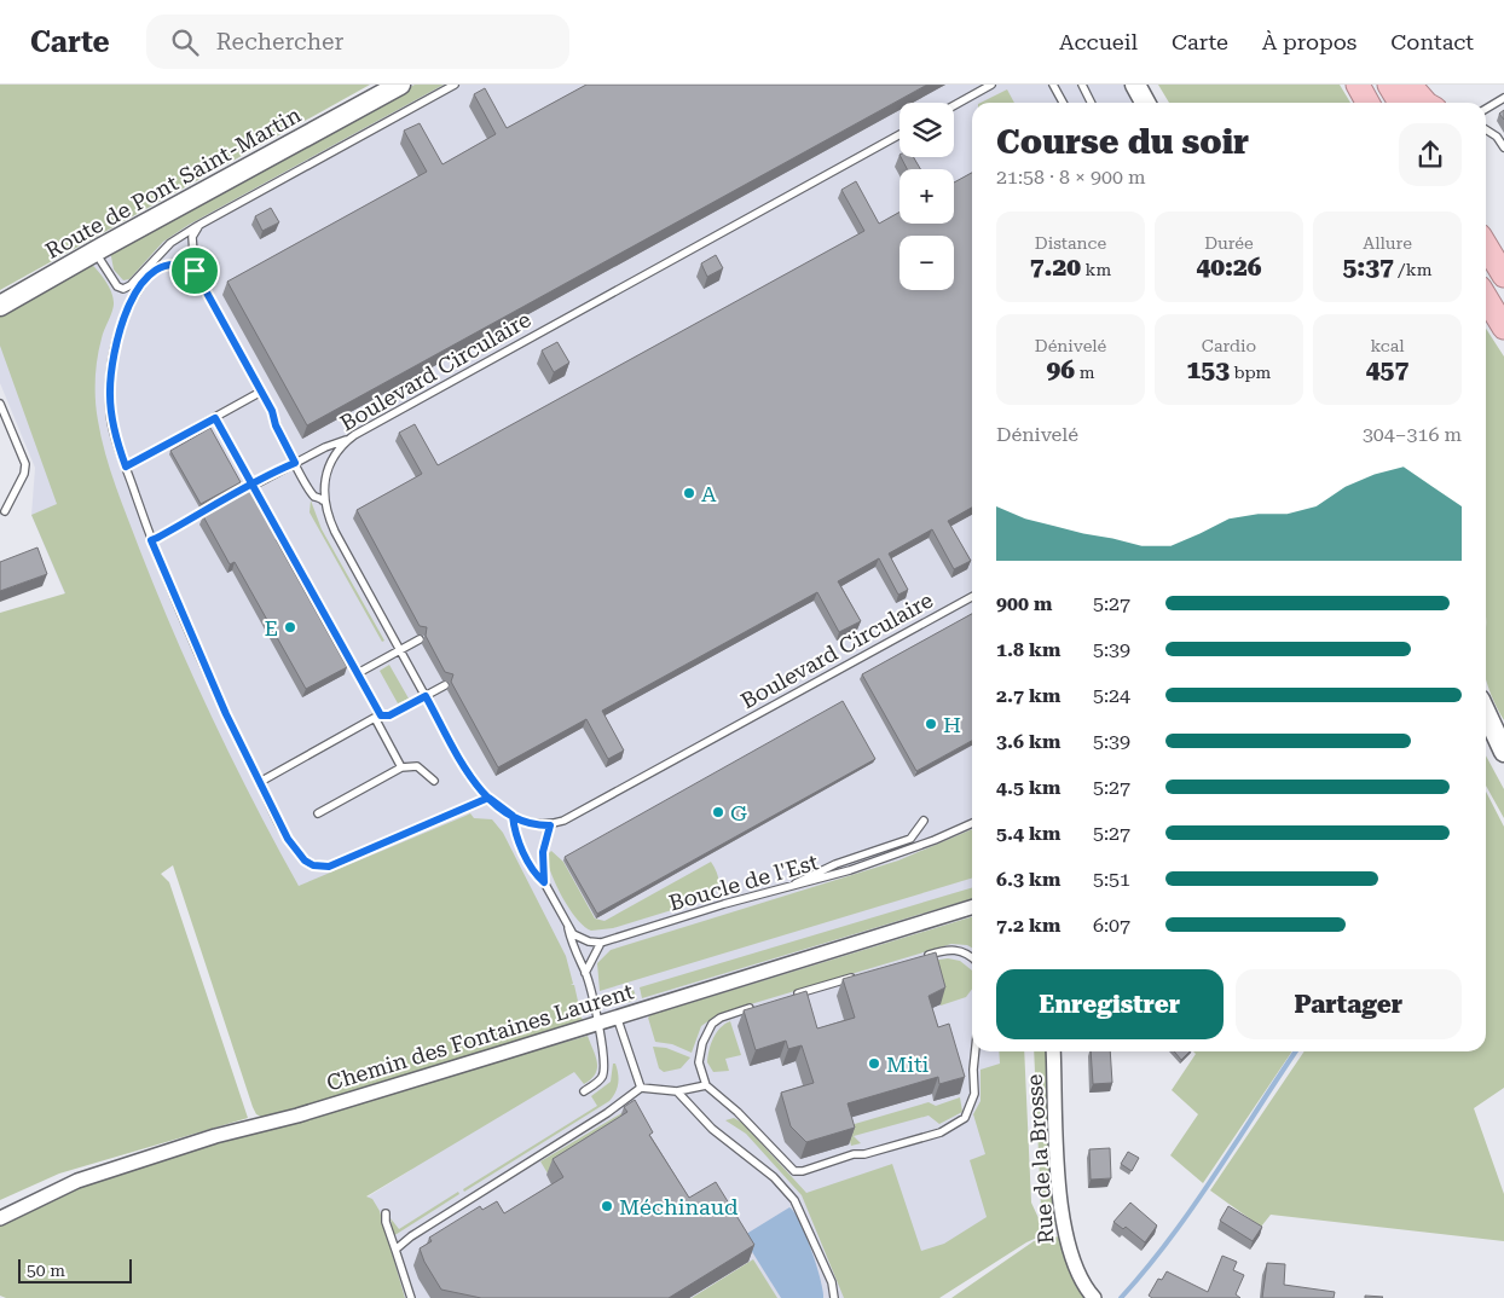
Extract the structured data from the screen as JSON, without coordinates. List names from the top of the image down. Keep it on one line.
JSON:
{"streets":{"main road":["Route de Pont Saint-Martin"],"street":["Chemin des Fontaines Laurent","Rue de la Brosse"],"lane":["Boulevard Circulaire","Boucle de l'Est"]},"places":["A","E","H","G","Miti","Méchinaud"],"scale_bar":"50 m","page":{"header":"Carte","search":"Rechercher","nav":["Accueil","Carte","À propos","Contact"],"map_buttons":["+","−"],"heading":["Course du soir","21:58 · 8 × 900 m"],"stats":[["Distance","7.20 km"],["Durée","40:26"],["Allure","5:37 /km"],["Dénivelé","96 m"],["Cardio","153 bpm"],["kcal","457"]],"chart":["Dénivelé","304–316 m"],"list":[{"name":"900 m","note":"5:27"},{"name":"1.8 km","note":"5:39"},{"name":"2.7 km","note":"5:24"},{"name":"3.6 km","note":"5:39"},{"name":"4.5 km","note":"5:27"},{"name":"5.4 km","note":"5:27"},{"name":"6.3 km","note":"5:51"},{"name":"7.2 km","note":"6:07"}],"buttons":["Enregistrer","Partager"],"scale":"50 m"}}
